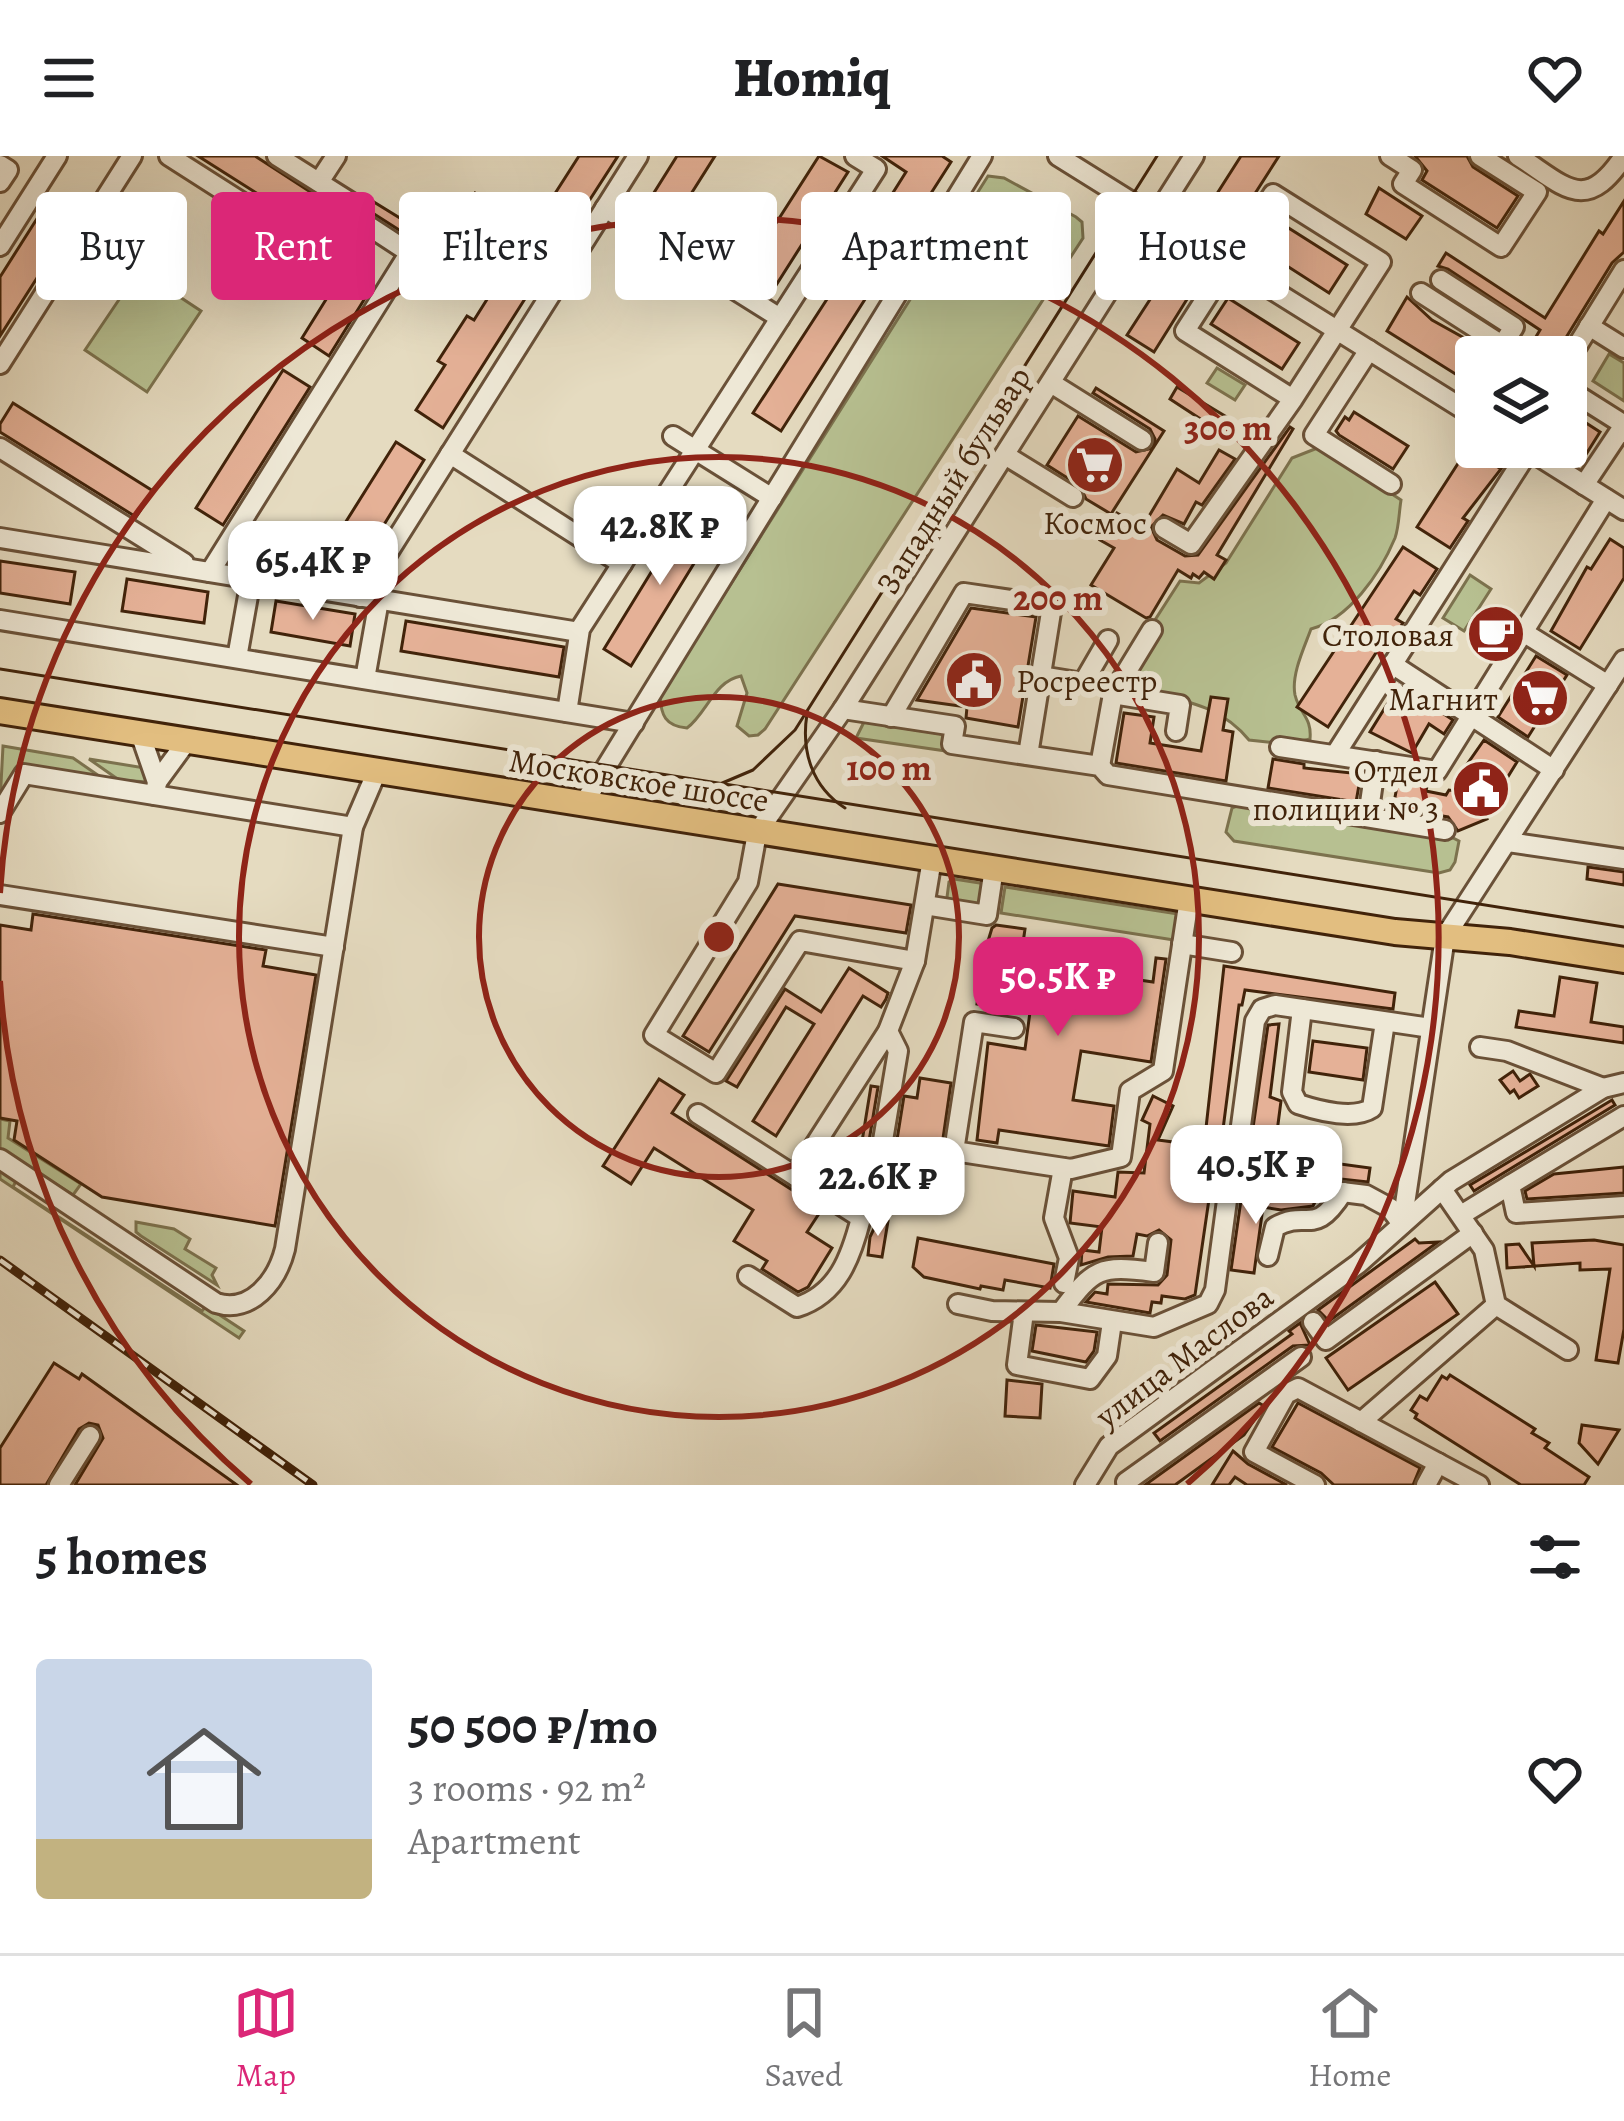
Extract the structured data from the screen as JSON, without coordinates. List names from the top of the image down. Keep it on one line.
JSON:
{"streets":{"main road":["Московское шоссе"],"street":["Западный бульвар","улица Маслова"]},"crossings":[["Западный бульвар","Московское шоссе"]],"places":{"supermarket":["Космос","Магнит"],"cafe":["Столовая"],"public building":["Росреестр","Отдел полиции № 3"]},"page":{"header":"Homiq","chip":["Buy","Rent","Filters","New","Apartment","House"],"price":["42.8K ₽","65.4K ₽","50.5K ₽","40.5K ₽","22.6K ₽"],"heading":"5 homes","list":[{"name":"50 500 ₽/mo","note":"3 rooms · 92 m² · Apartment"}],"tabs":["Map","Saved","Home"]},"rings":["300 m","200 m","100 m"]}
